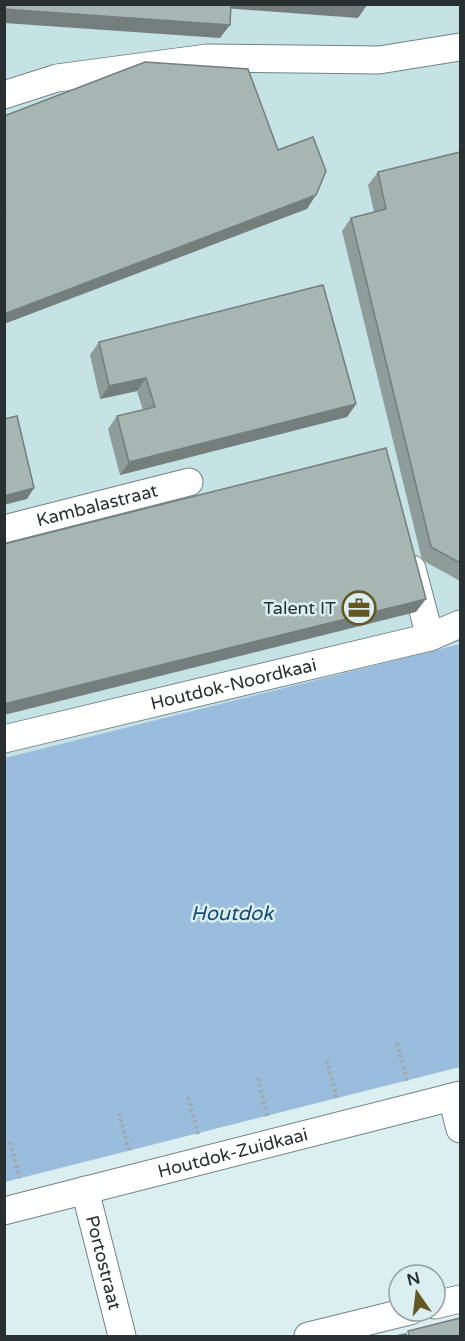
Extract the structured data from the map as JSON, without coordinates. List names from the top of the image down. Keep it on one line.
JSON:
{"streets":{"street":["Kambalastraat","Houtdok-Noordkaai","Houtdok-Zuidkaai","Portostraat"]},"crossings":[["Houtdok-Zuidkaai","Portostraat"]],"water":["Houtdok"],"places":{"office":["Talent IT"]},"north":"top"}
